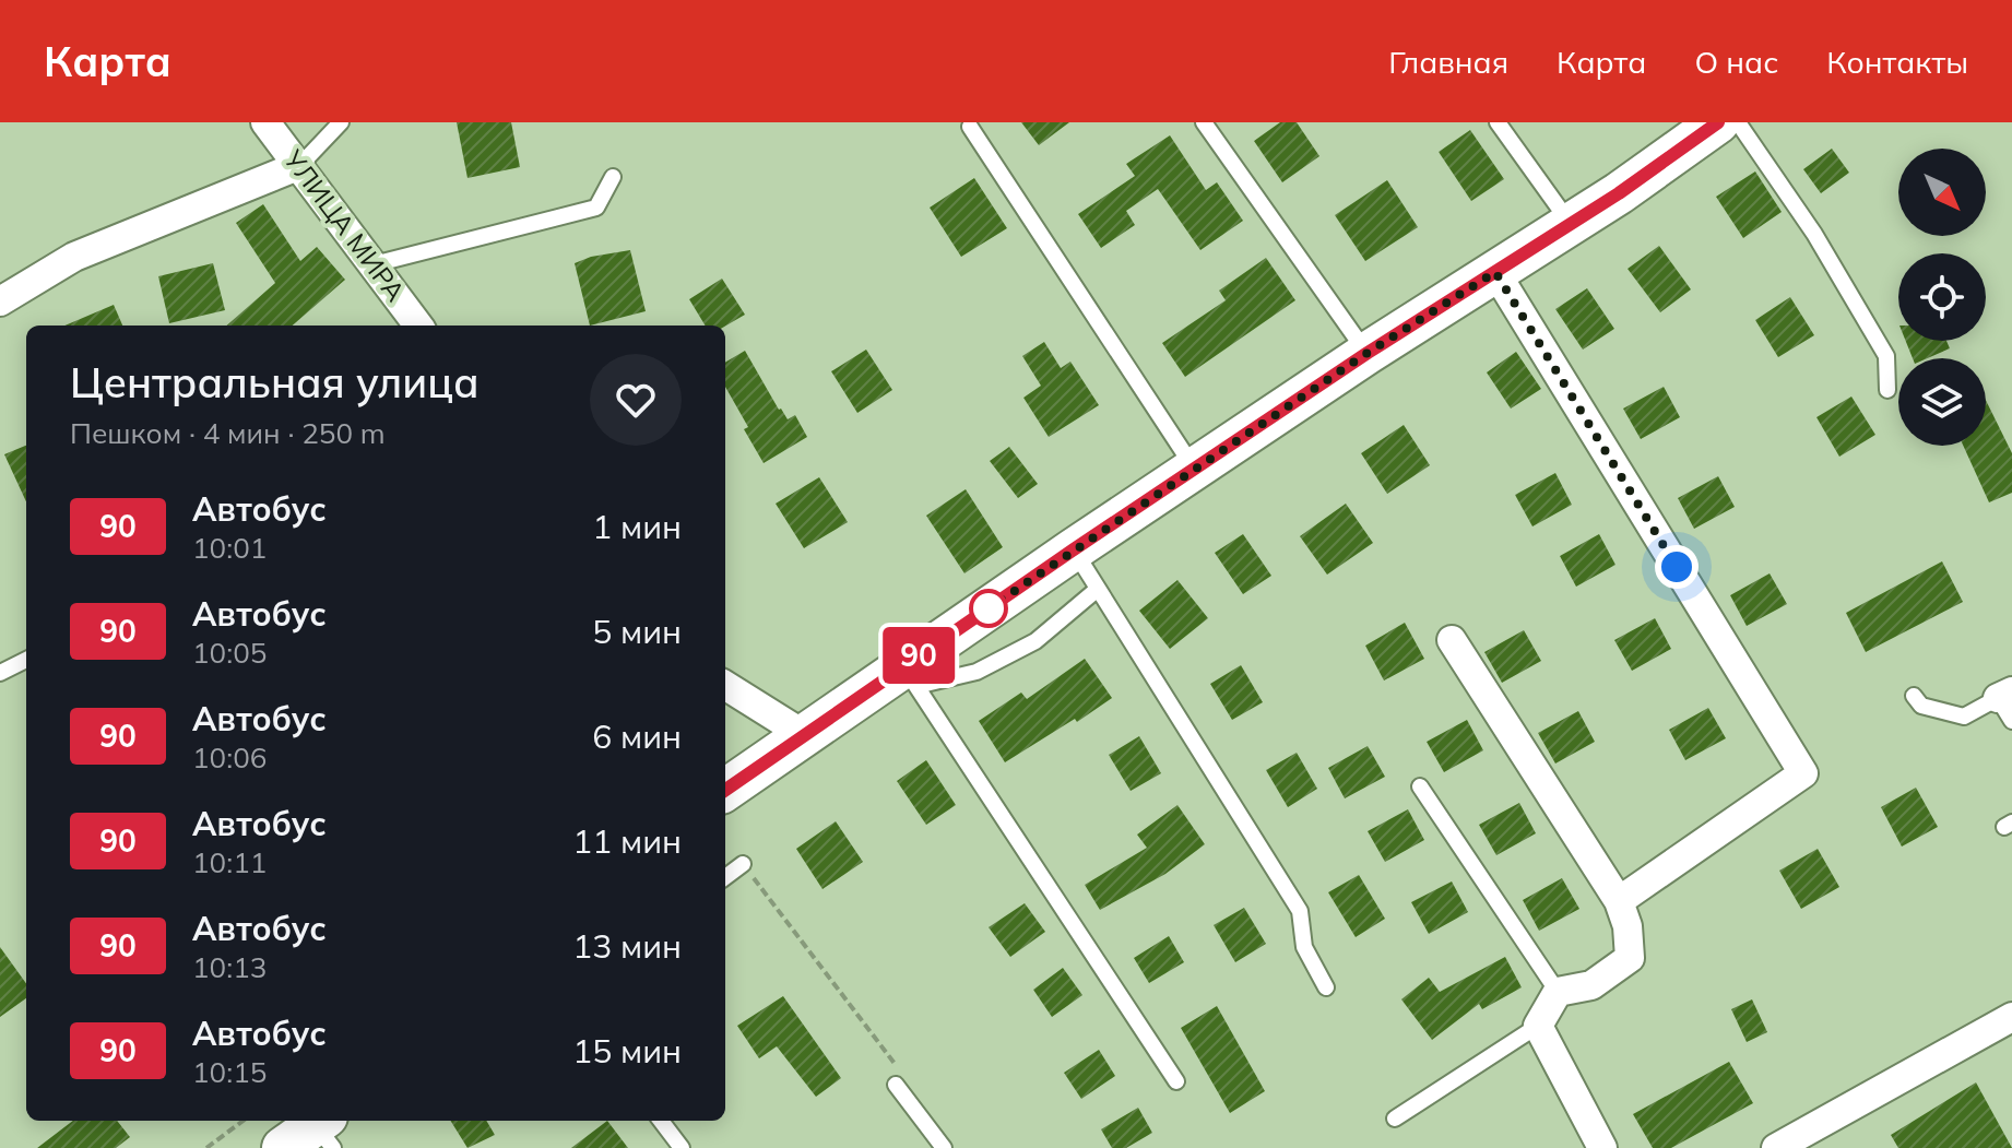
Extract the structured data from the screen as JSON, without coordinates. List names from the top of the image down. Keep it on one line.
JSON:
{"streets":{"street":["УЛИЦА МИРА"]},"lines":["bus line 90"],"north":"bottom right","page":{"header":"Карта","nav":["Главная","Карта","О нас","Контакты"],"on_map":"90","heading":["Центральная улица","Пешком · 4 мин · 250 m"],"list":[{"mark":"90","name":"Автобус","note":"10:01","value":"1 мин"},{"mark":"90","name":"Автобус","note":"10:05","value":"5 мин"},{"mark":"90","name":"Автобус","note":"10:06","value":"6 мин"},{"mark":"90","name":"Автобус","note":"10:11","value":"11 мин"},{"mark":"90","name":"Автобус","note":"10:13","value":"13 мин"},{"mark":"90","name":"Автобус","note":"10:15","value":"15 мин"}]}}
